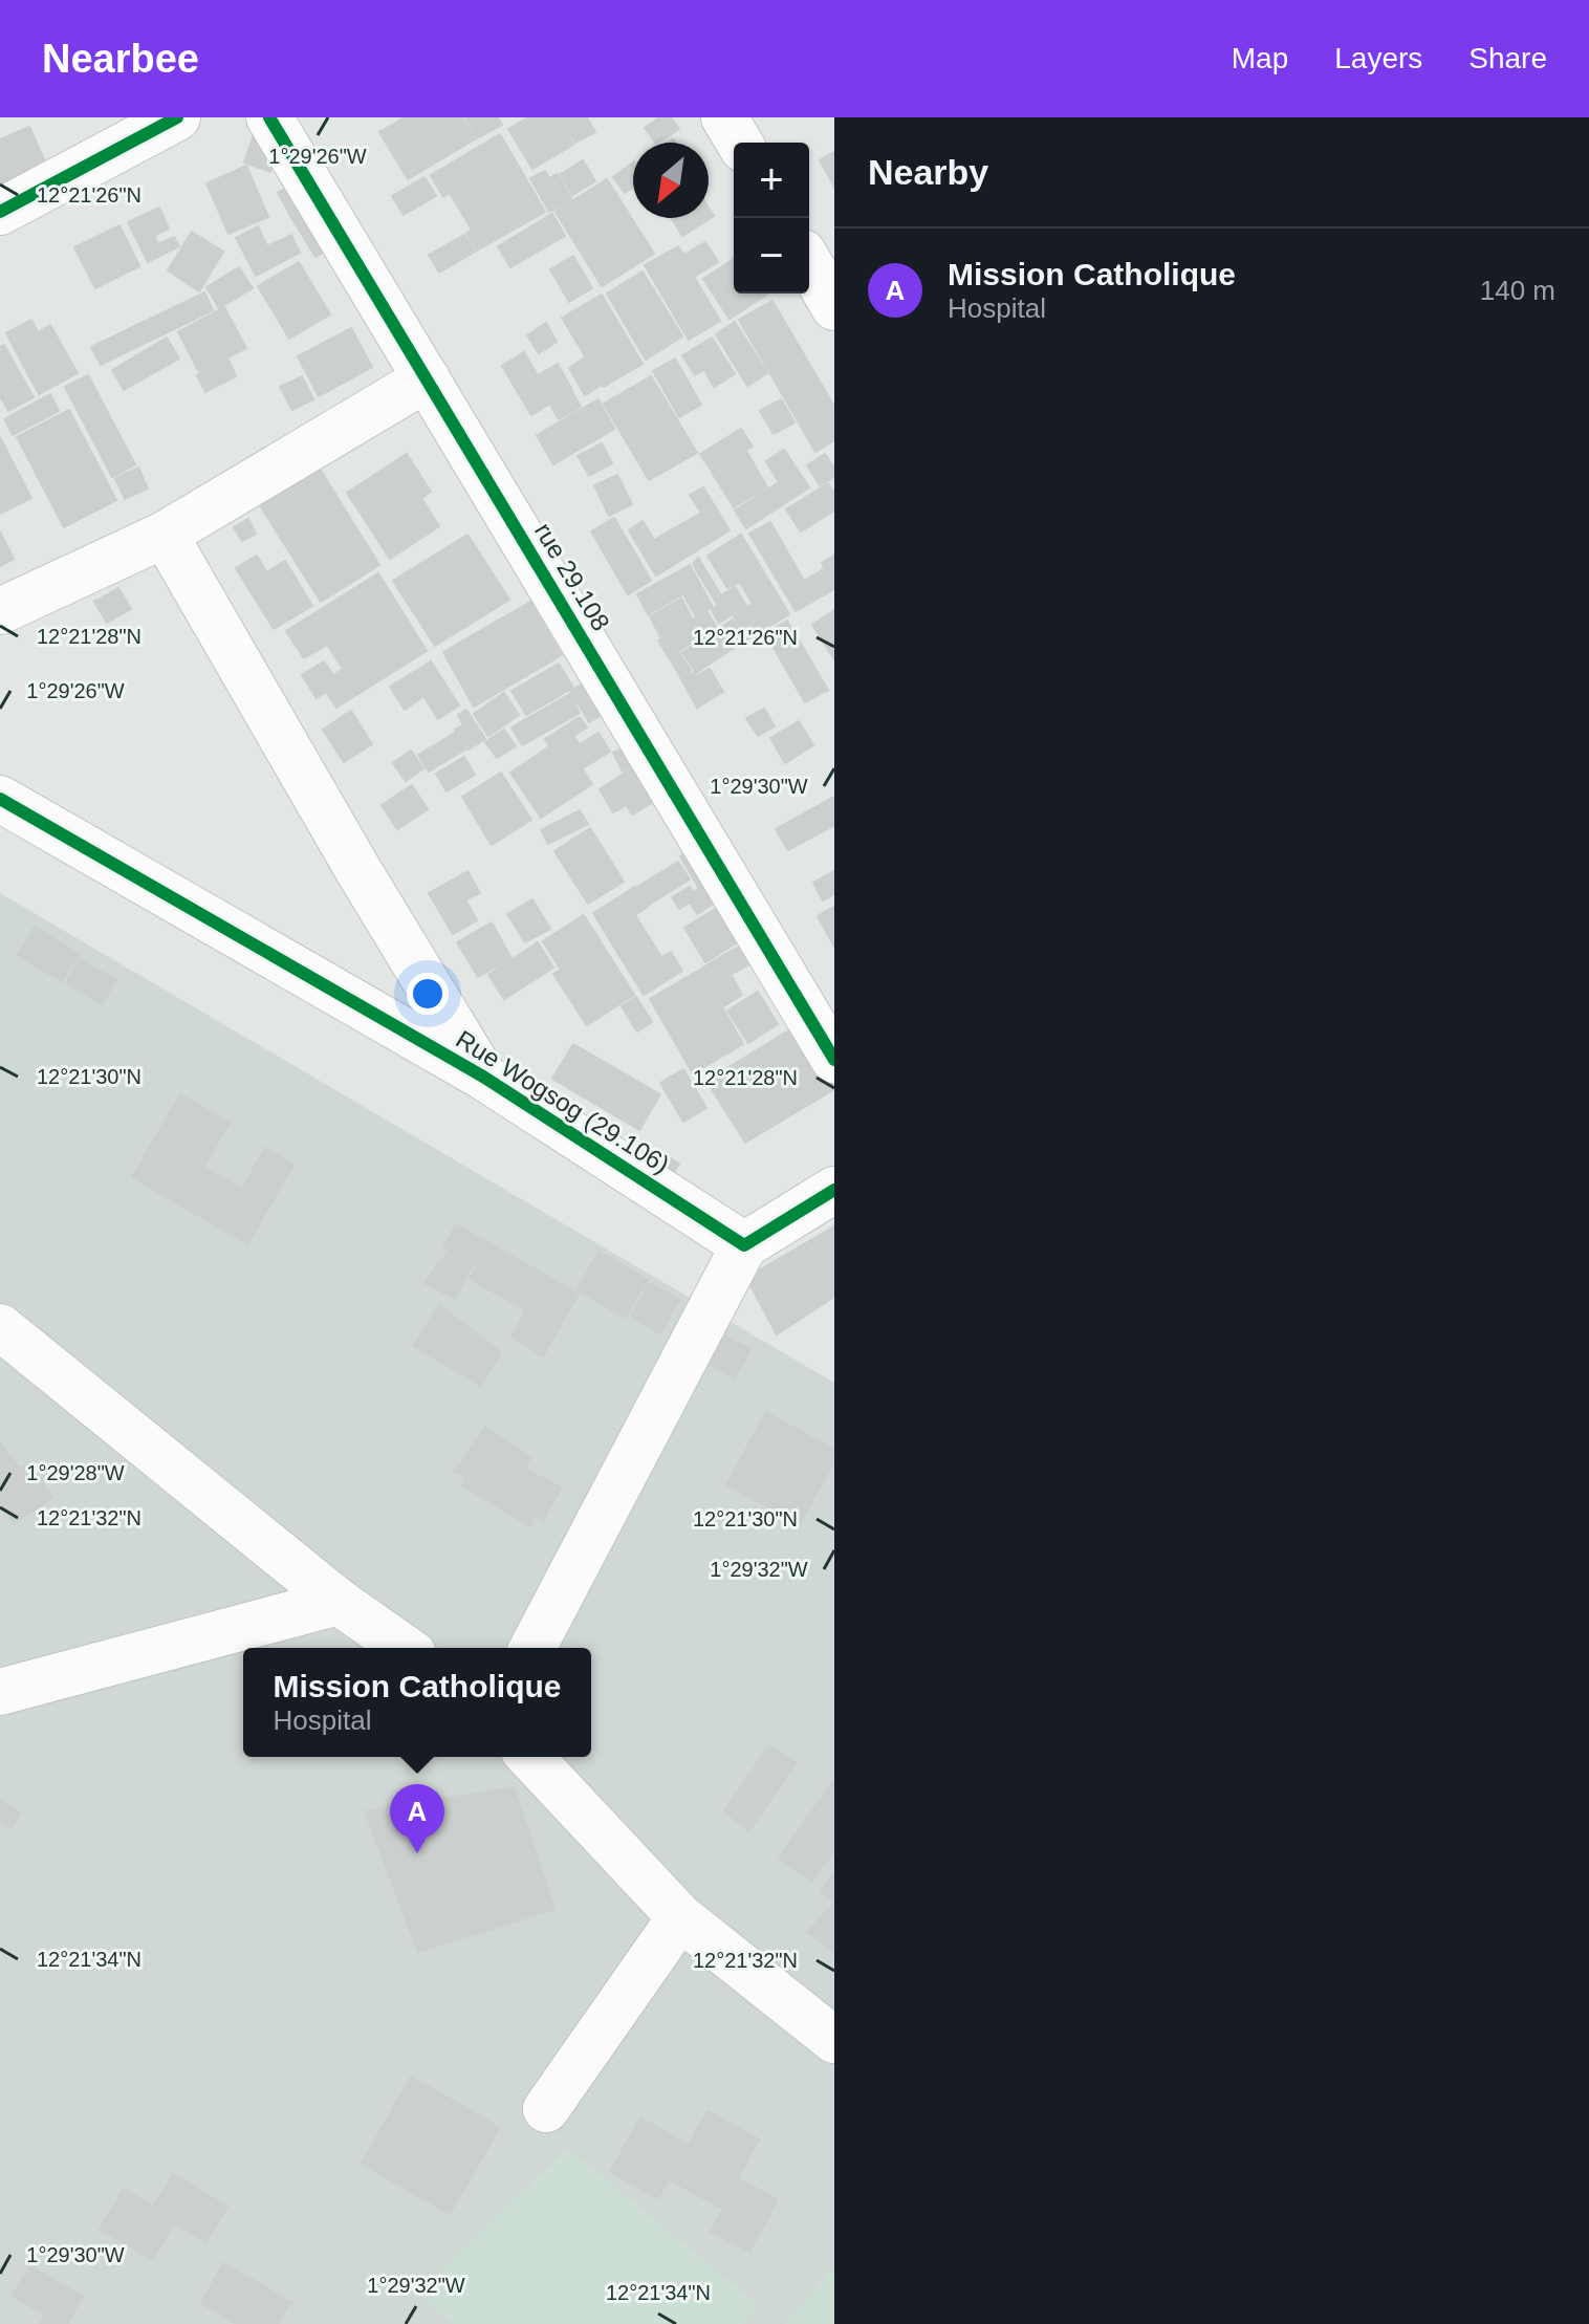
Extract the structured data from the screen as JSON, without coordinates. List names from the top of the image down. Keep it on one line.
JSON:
{"streets":{"street":["rue 29.108","Rue Wogsog (29.106)"]},"north":"bottom left","page":{"header":"Nearbee","nav":["Map","Layers","Share"],"heading":"Nearby","map_buttons":["+","−"],"list":[{"mark":"A","name":"Mission Catholique","note":"Hospital","value":"140 m"}],"popup":["Mission Catholique","Hospital"],"pins":"A"},"coordinates":["1°29'26\"W","12°21'26\"N","12°21'28\"N","1°29'30\"W","12°21'30\"N","1°29'28\"W","12°21'32\"N","1°29'32\"W","12°21'34\"N"]}
